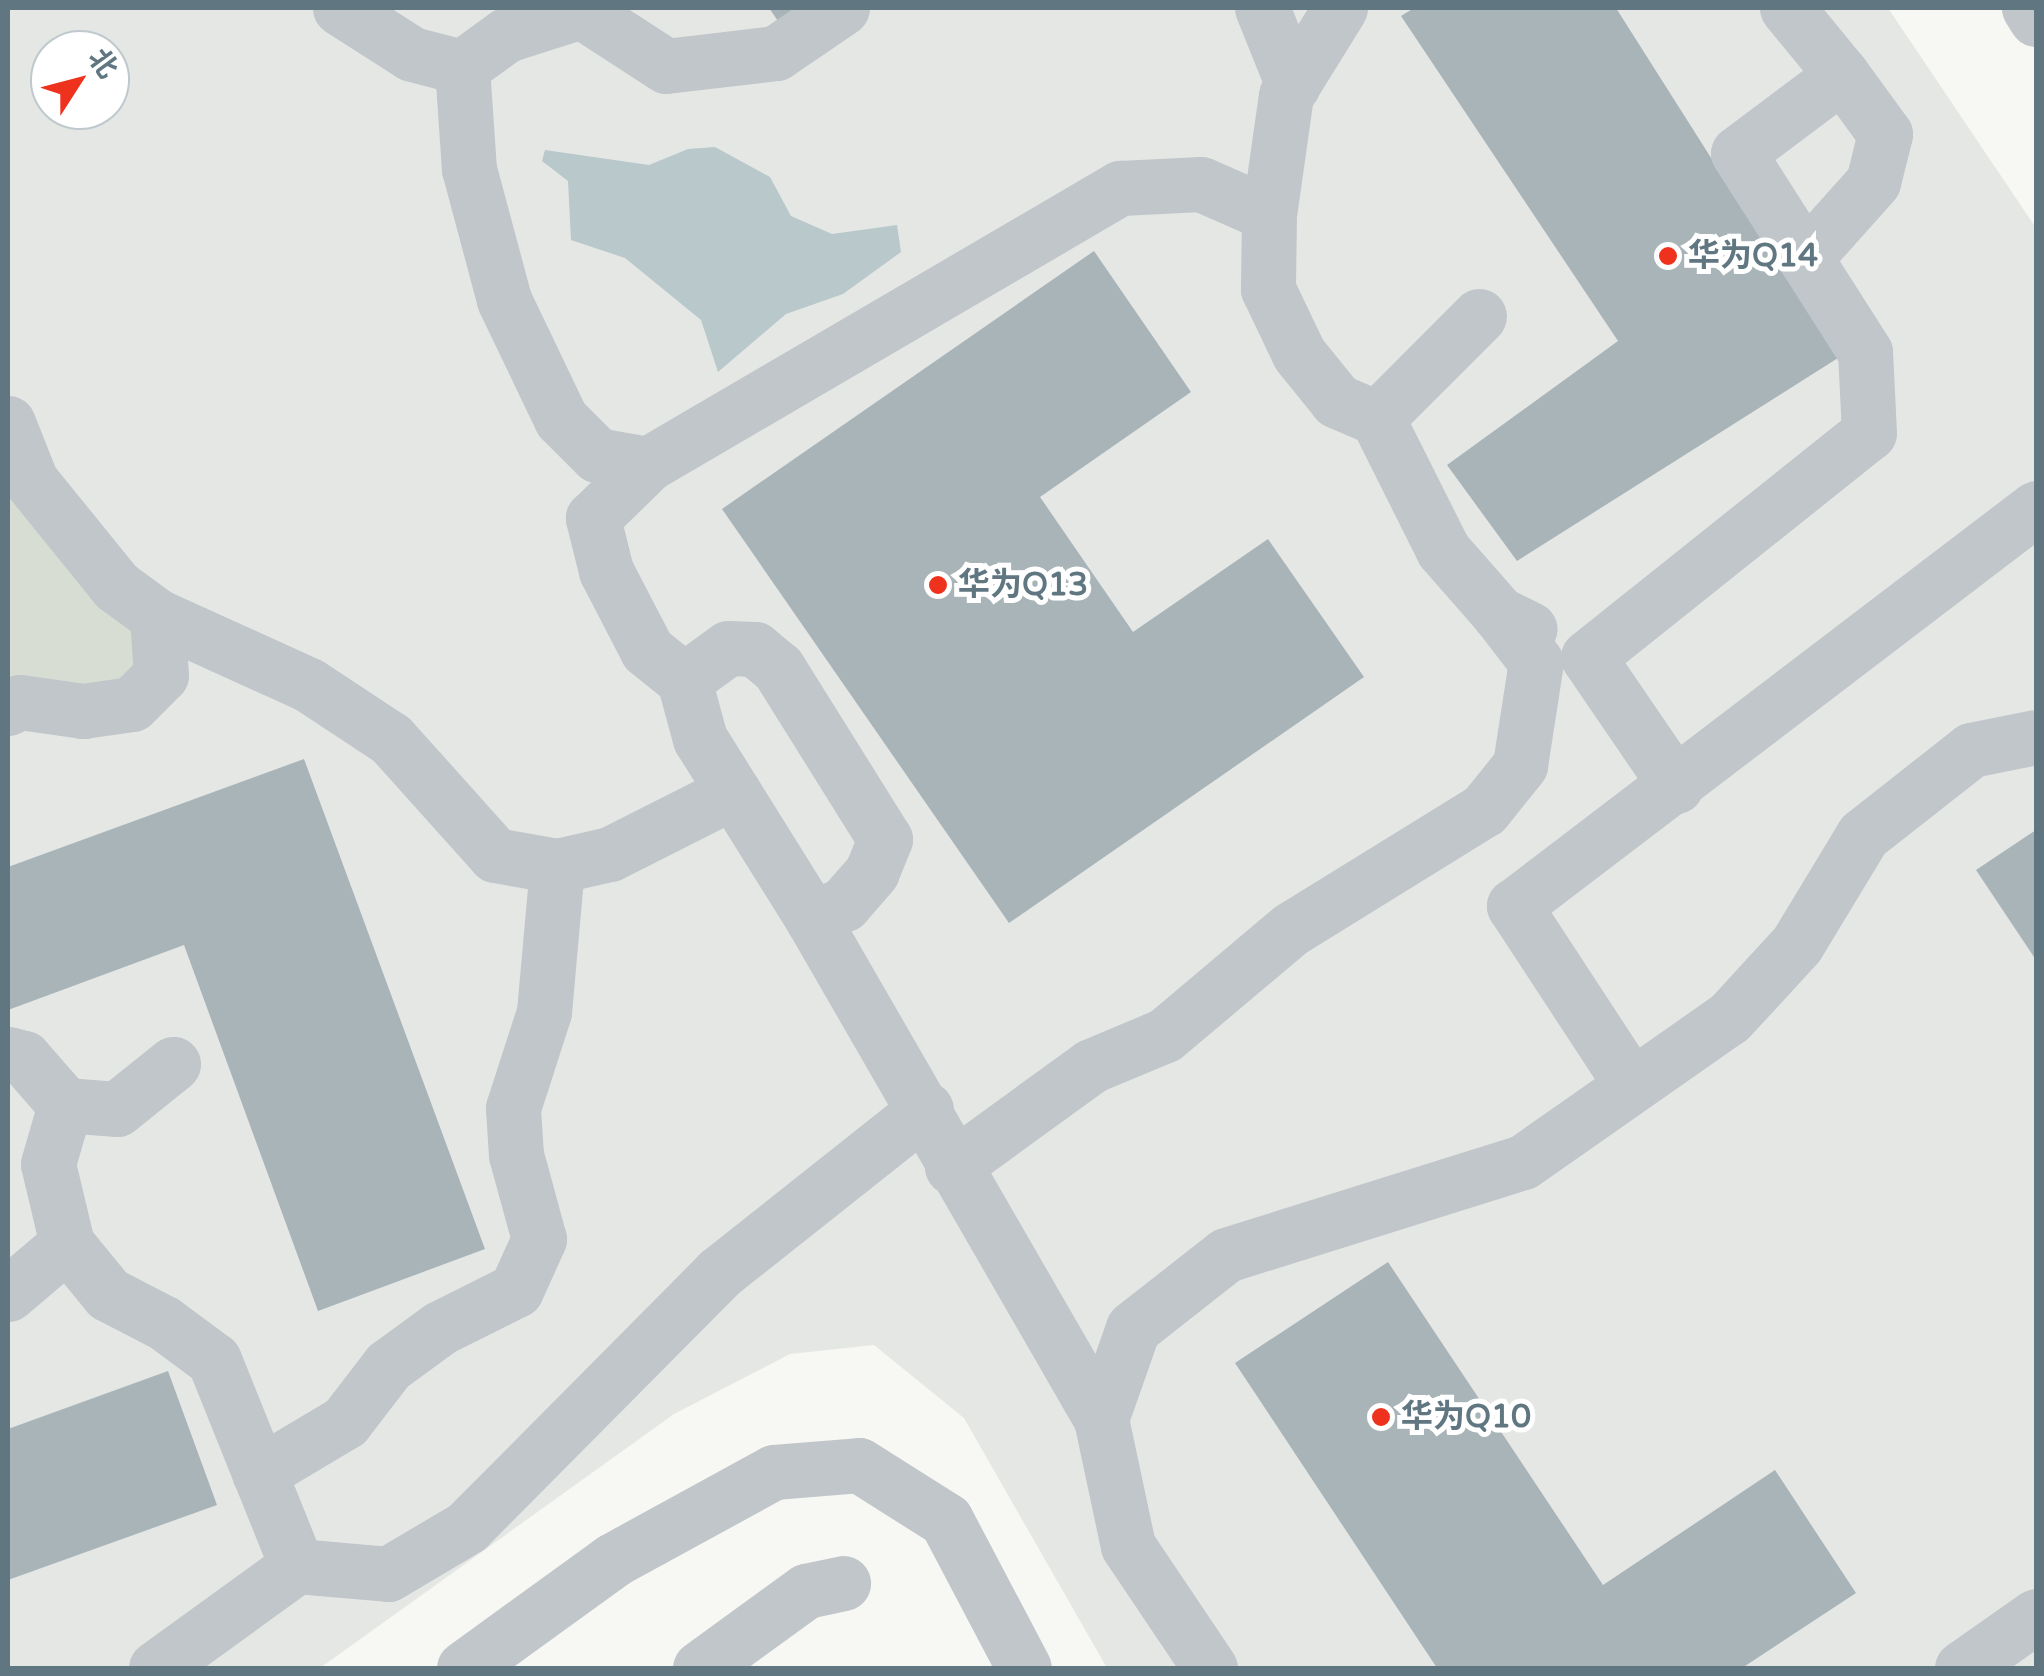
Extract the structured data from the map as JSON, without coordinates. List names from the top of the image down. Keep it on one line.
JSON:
{"places":["华为Q14","华为Q13","华为Q10"],"north":"top right"}
